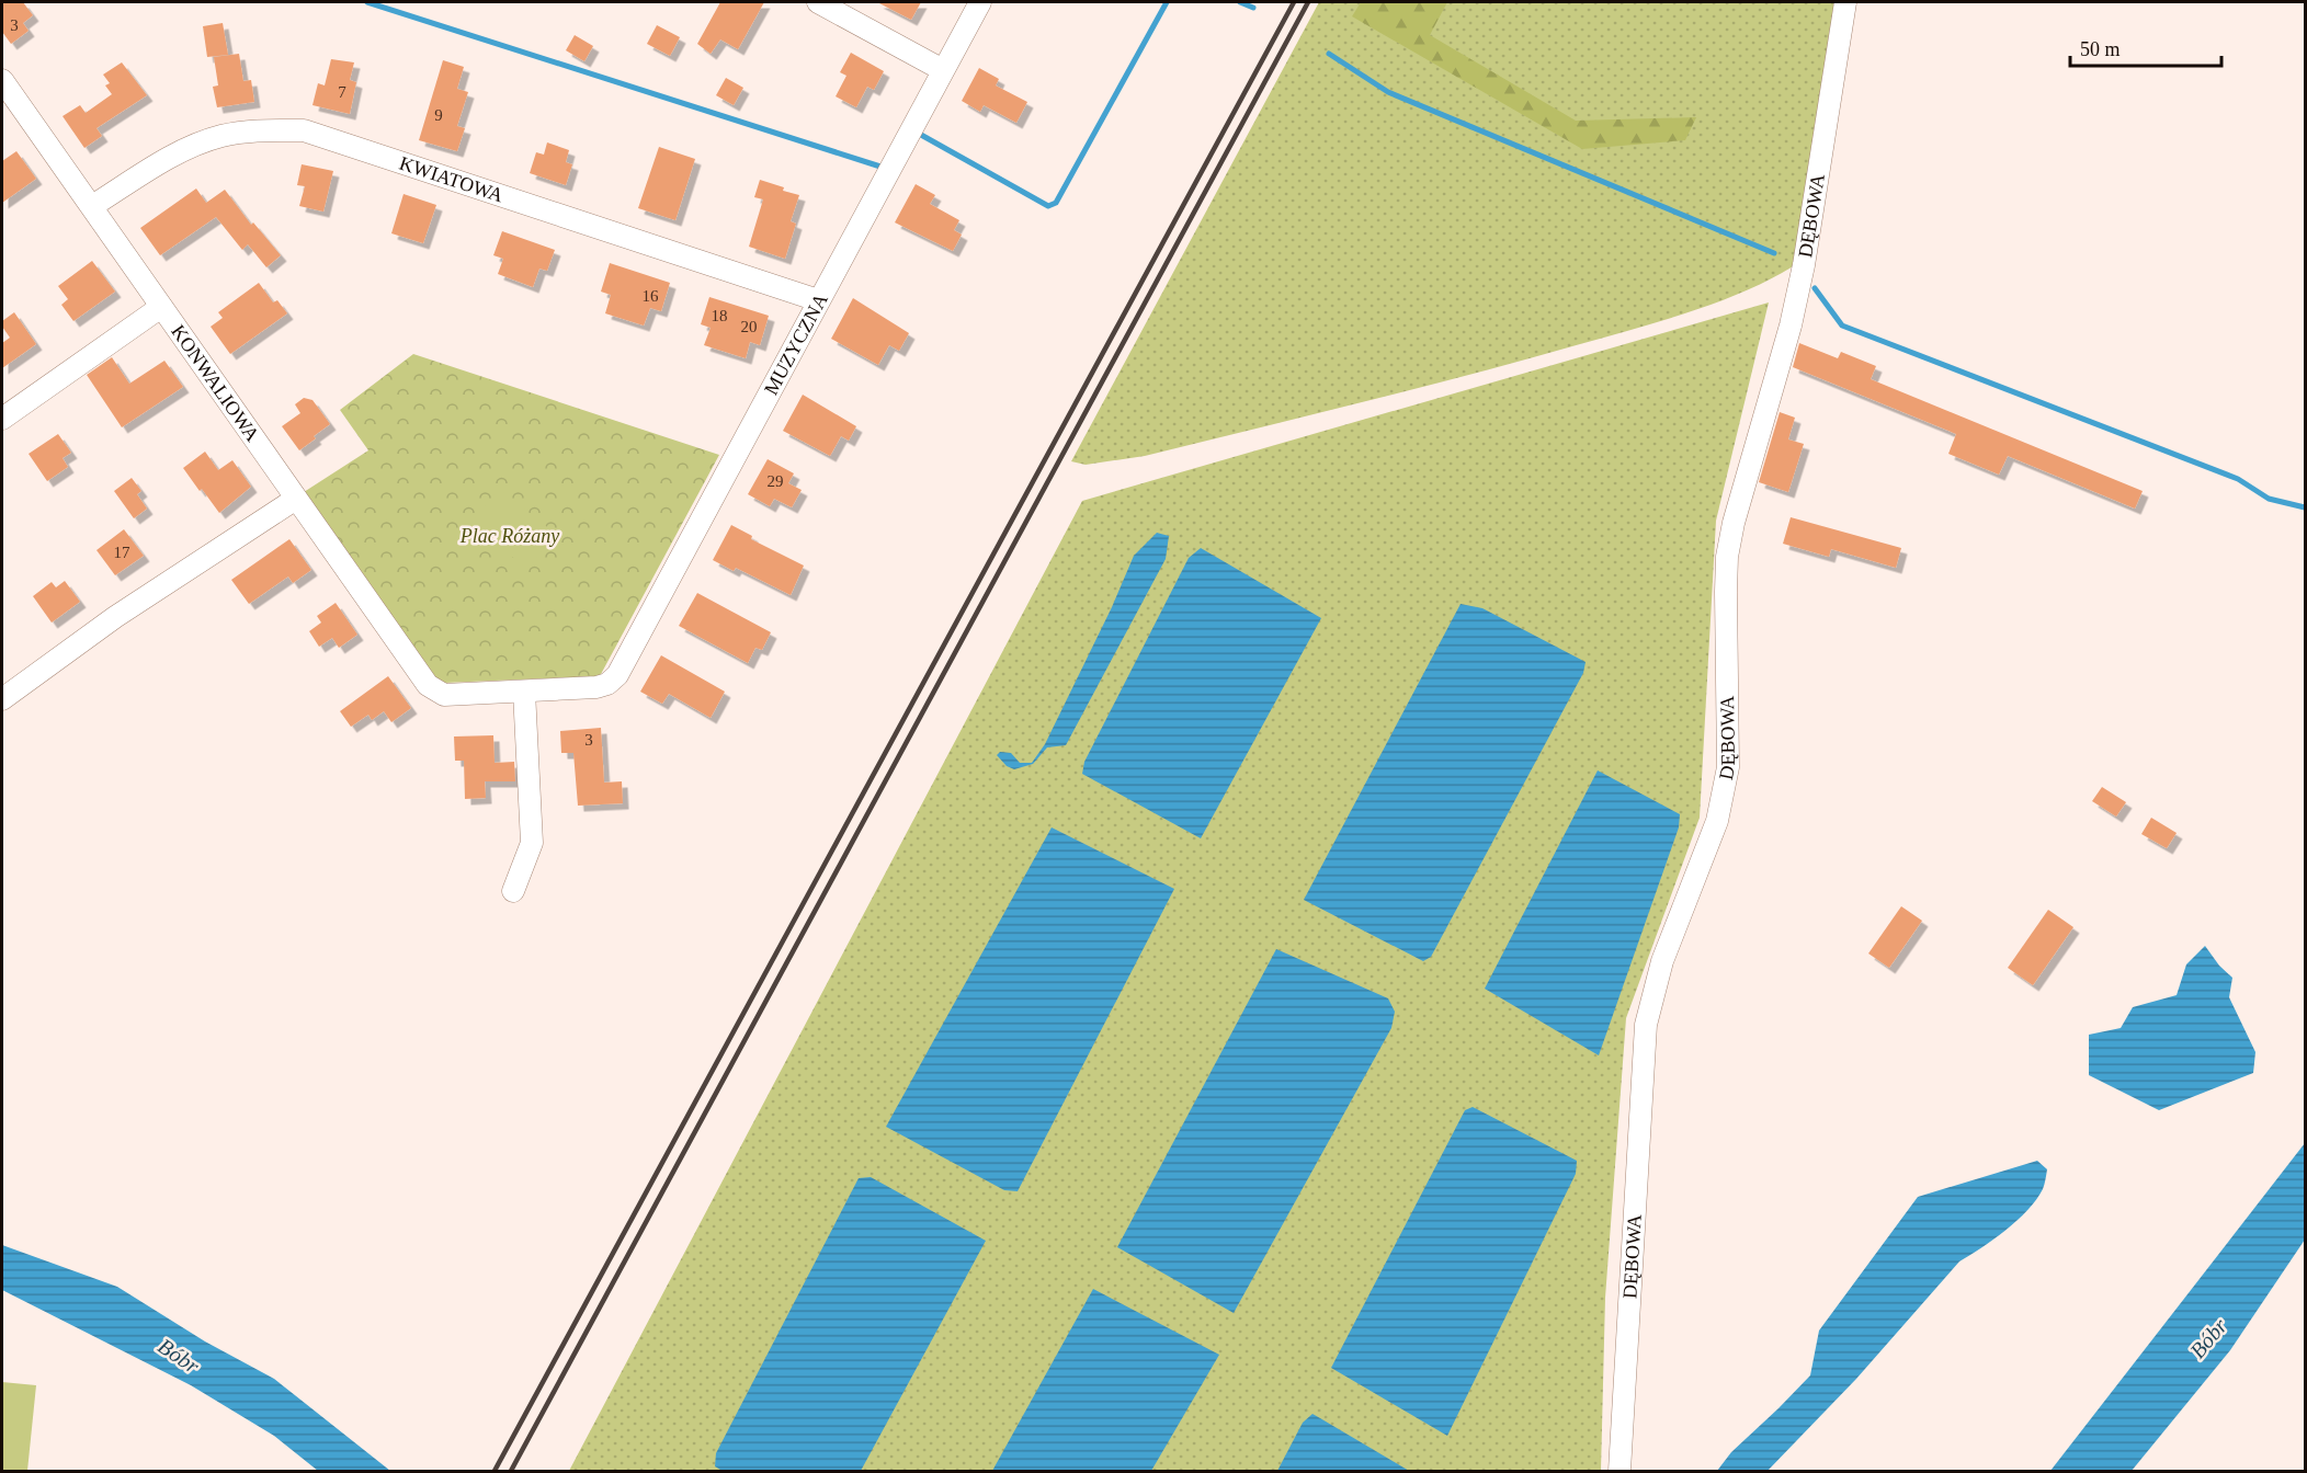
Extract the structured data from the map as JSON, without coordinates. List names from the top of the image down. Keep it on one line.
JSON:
{"streets":{"street":["KWIATOWA","DĘBOWA","MUZYCZNA","KONWALIOWA"]},"crossings":[["KWIATOWA","MUZYCZNA"],["KWIATOWA","KONWALIOWA"],["MUZYCZNA","KONWALIOWA"]],"water":["Bóbr"],"parks":["Plac Różany"],"house_numbers":["3","7","9","16","18","20","29","17","3"],"scale_bar":"50 m"}
